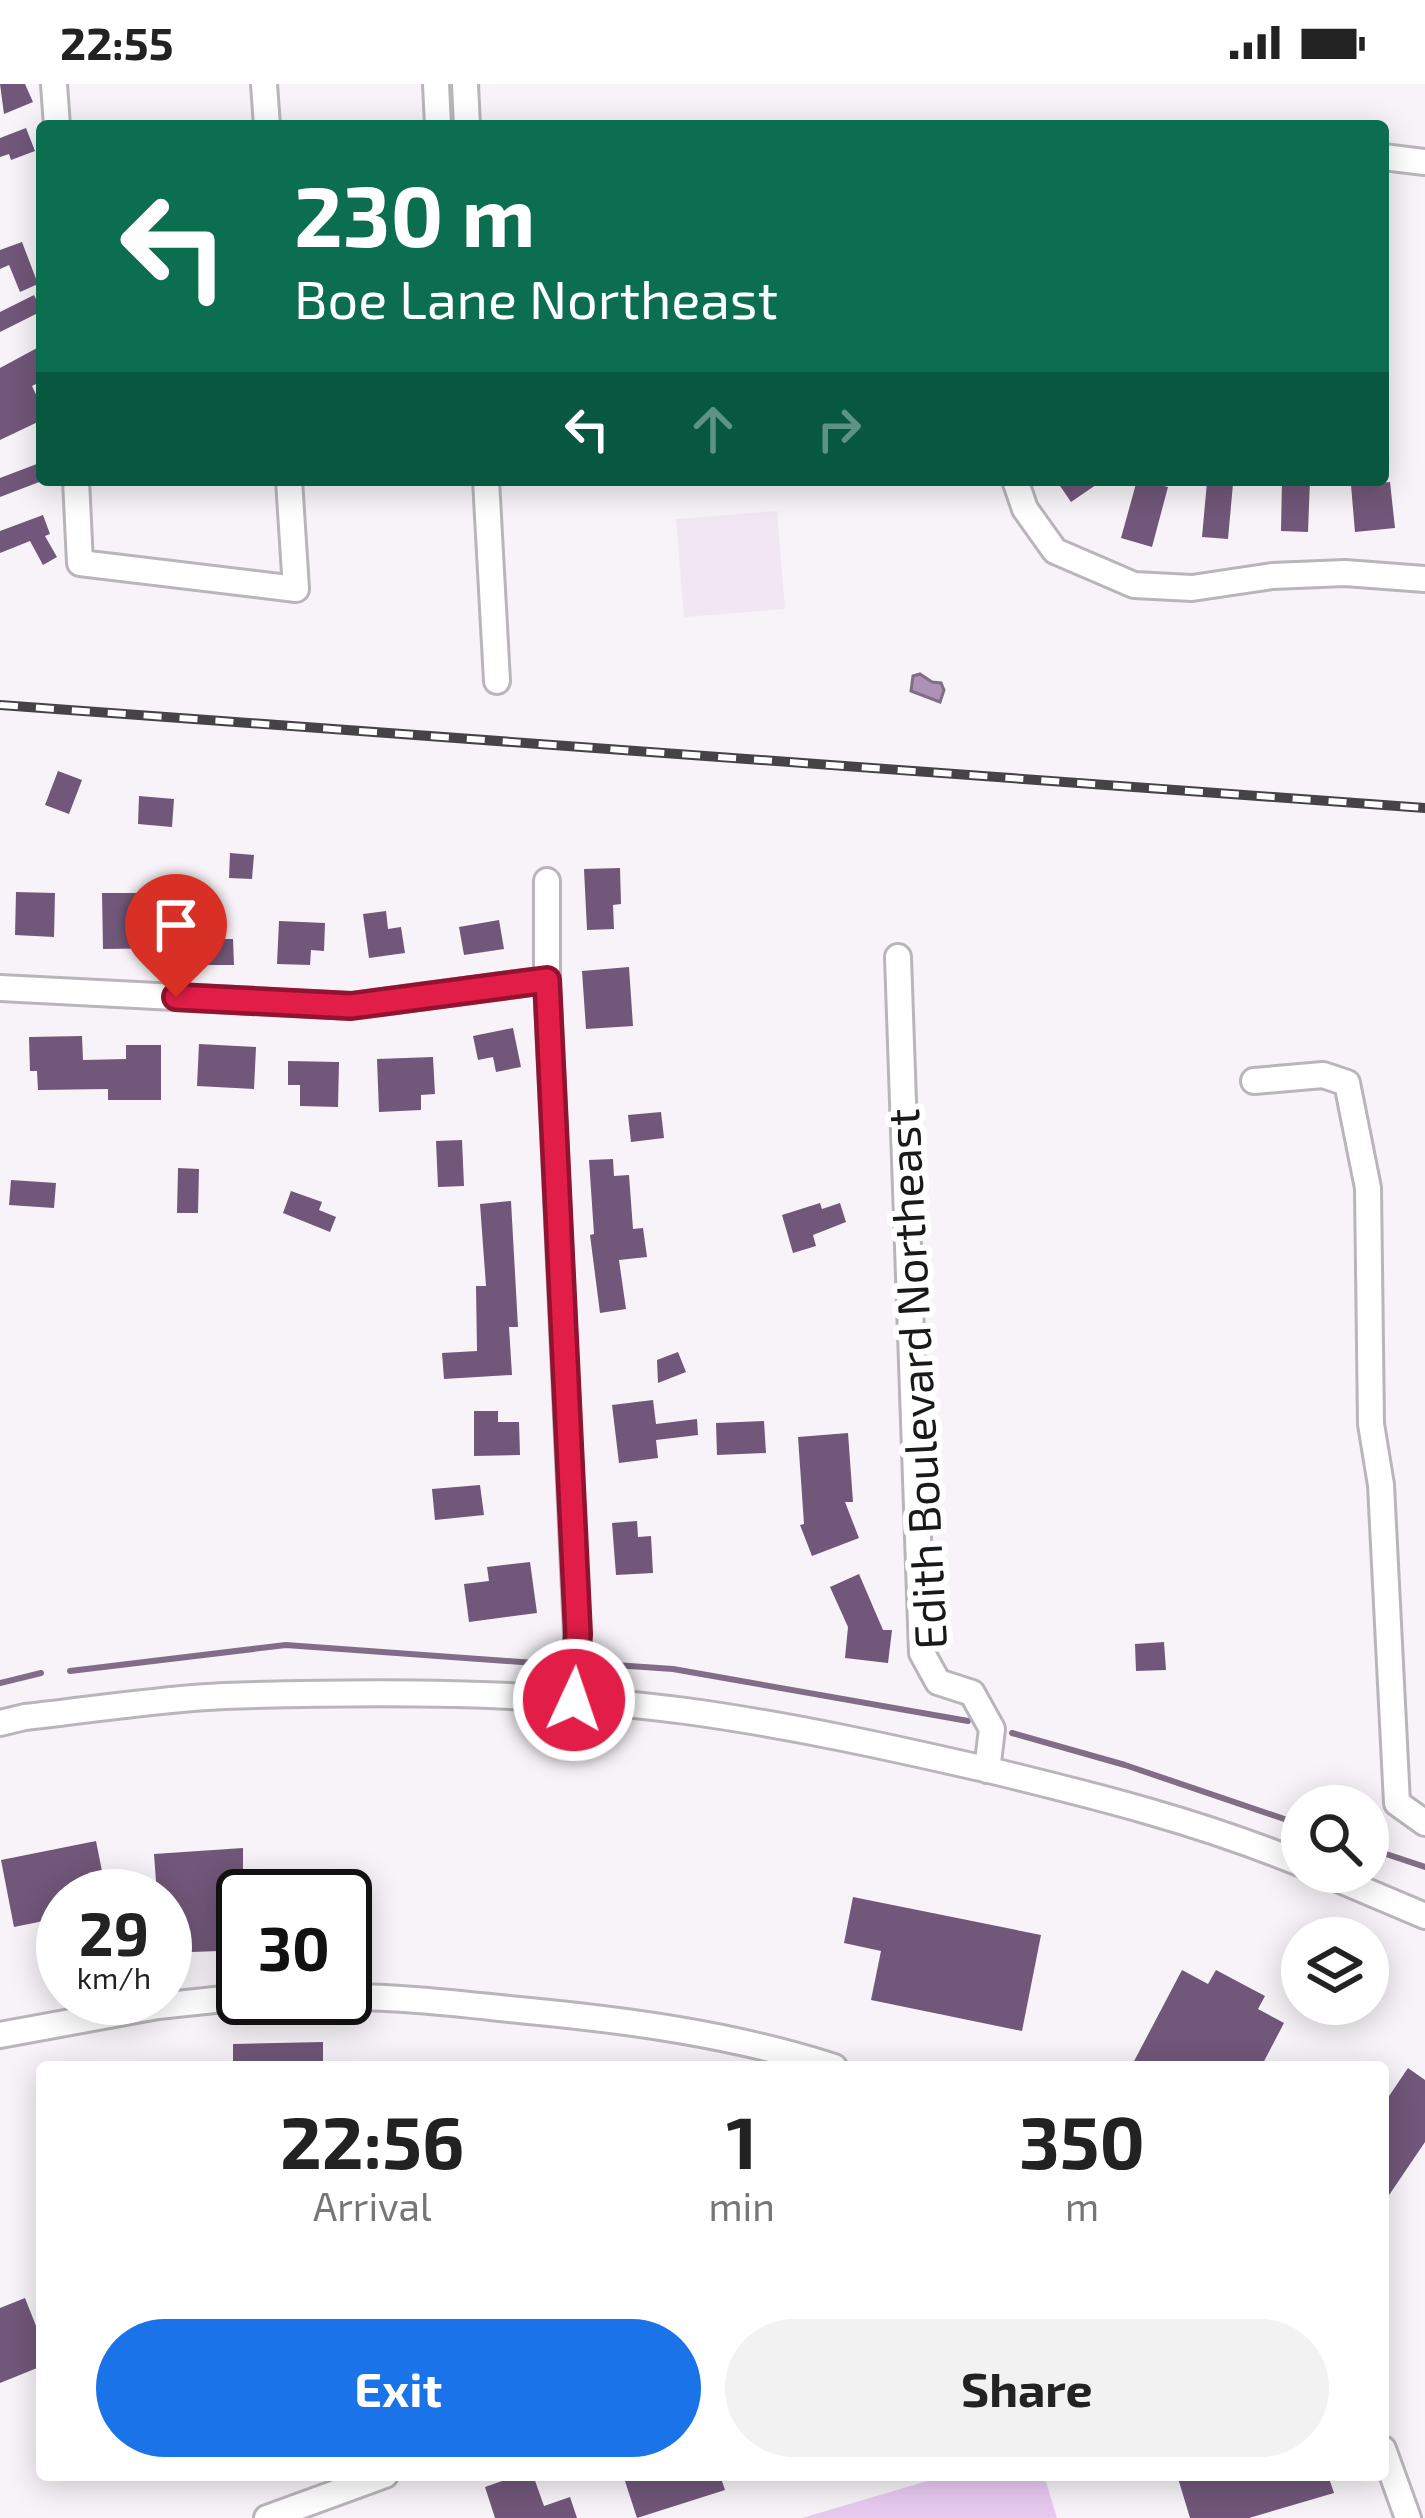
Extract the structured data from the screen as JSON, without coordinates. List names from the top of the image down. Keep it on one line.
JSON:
{"streets":{"street":["Edith Boulevard Northeast"]},"page":{"status":"22:55","turn":["230 m","Boe Lane Northeast"],"speed":"29 km/h","limit":"30","eta":["22:56","Arrival","1","min","350","m"],"buttons":["Exit","Share"]}}
